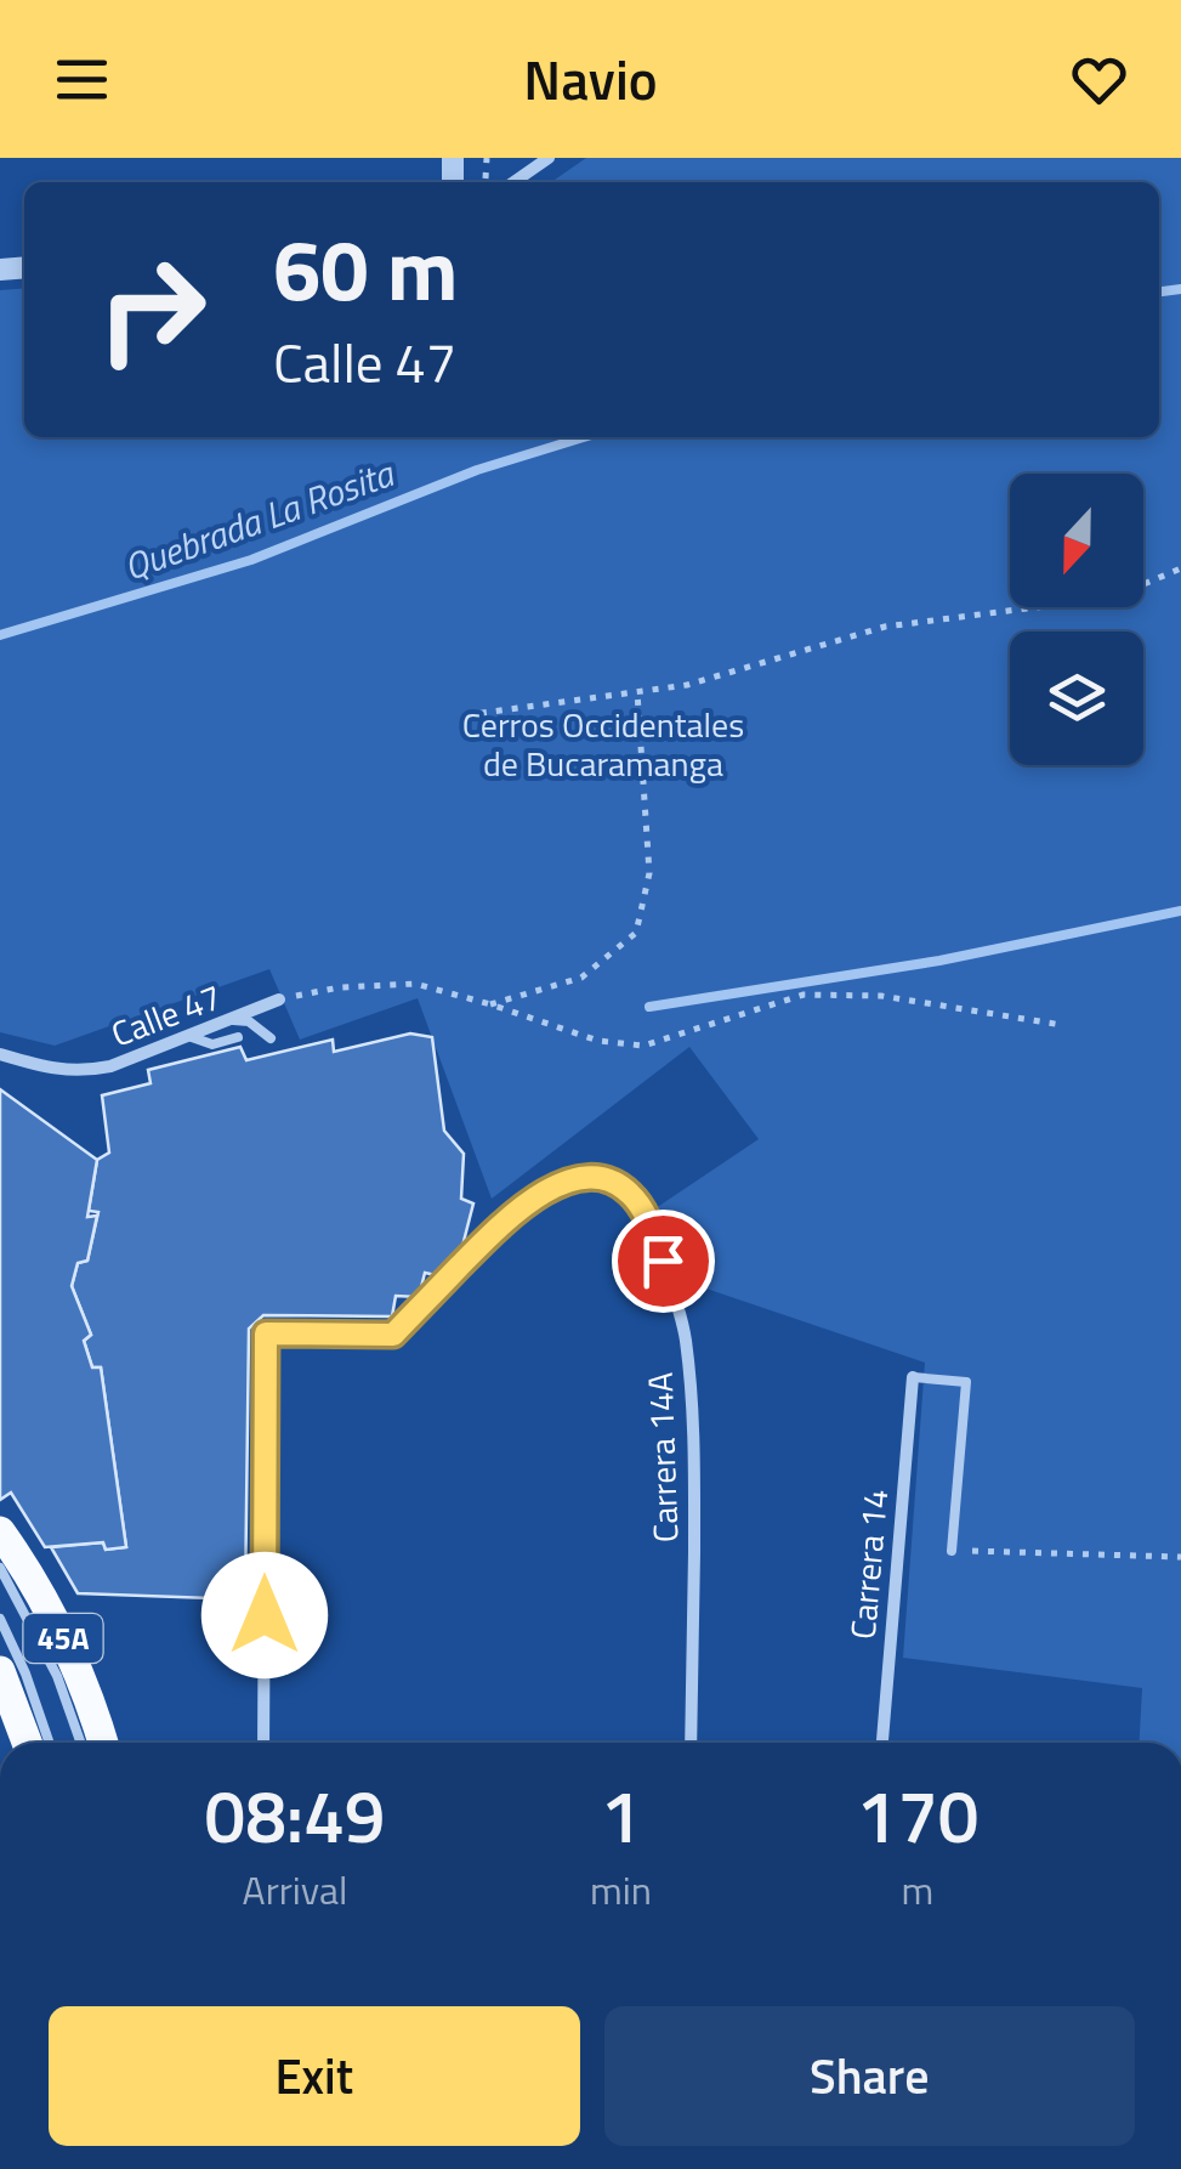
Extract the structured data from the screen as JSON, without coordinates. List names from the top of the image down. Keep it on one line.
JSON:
{"streets":{"main road":["45A"],"street":["Calle 47","Carrera 14A","Carrera 14"]},"water":["Quebrada La Rosita"],"parks":["Cerros Occidentales de Bucaramanga"],"north":"bottom","page":{"header":"Navio","turn":["60 m","Calle 47"],"eta":["08:49","Arrival","1","min","170","m"],"buttons":["Exit","Share"]}}
